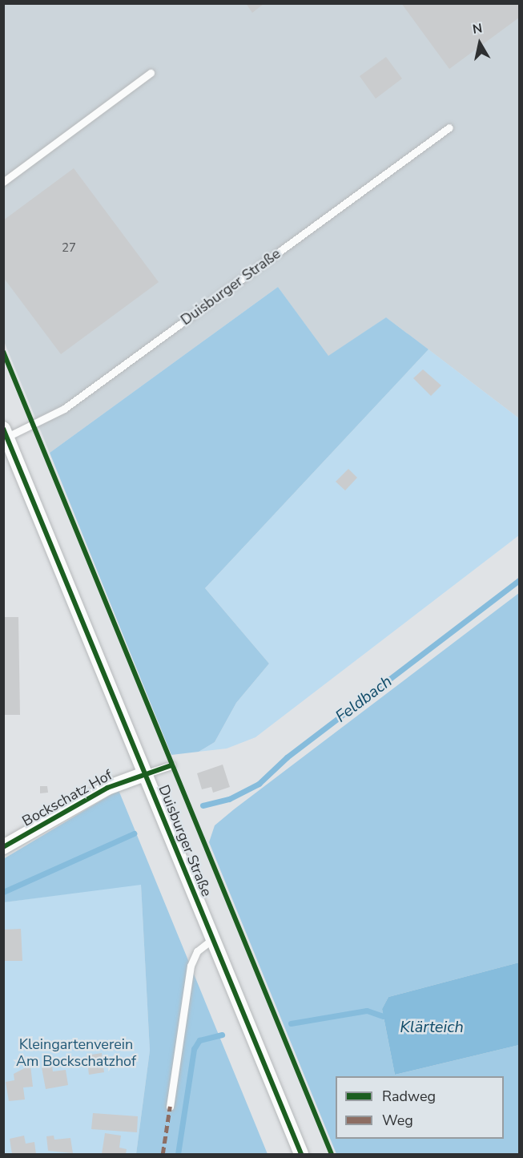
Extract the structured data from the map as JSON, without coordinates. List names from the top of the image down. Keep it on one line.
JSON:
{"streets":{"street":["Duisburger Straße","Bockschatz Hof"]},"crossings":[["Duisburger Straße","Bockschatz Hof"]],"water":["Feldbach","Klärteich"],"parks":["Kleingartenverein Am Bockschatzhof"],"house_numbers":["27"],"legend":["Radweg","Weg"],"north":"top"}
